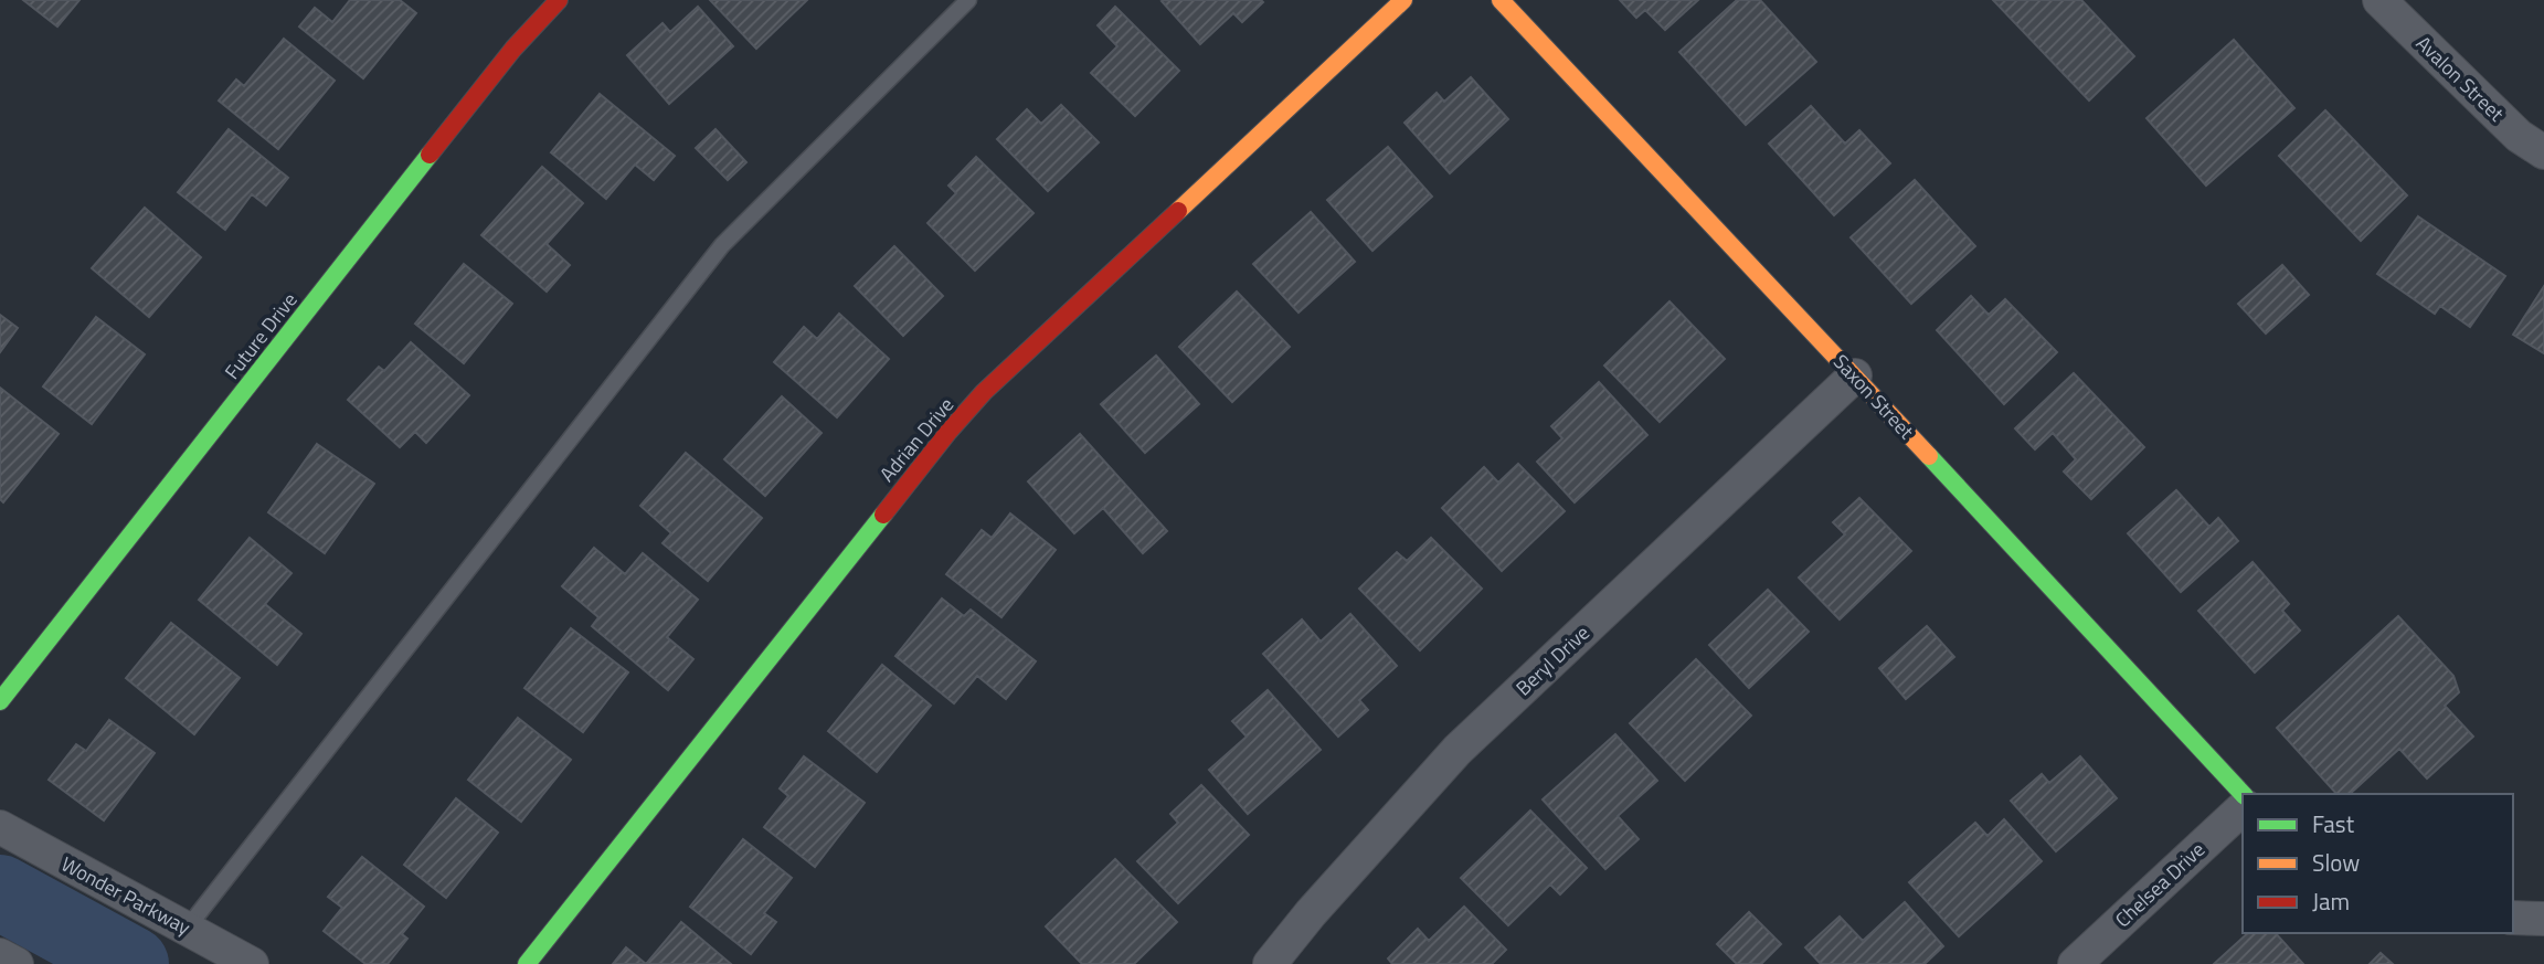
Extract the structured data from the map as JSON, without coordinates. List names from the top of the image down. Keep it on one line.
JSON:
{"streets":{"street":["Avalon Street","Future Drive","Saxon Street","Adrian Drive","Beryl Drive","Chelsea Drive","Wonder Parkway"]},"crossings":[["Saxon Street","Beryl Drive"]],"legend":["Fast","Slow","Jam"]}
